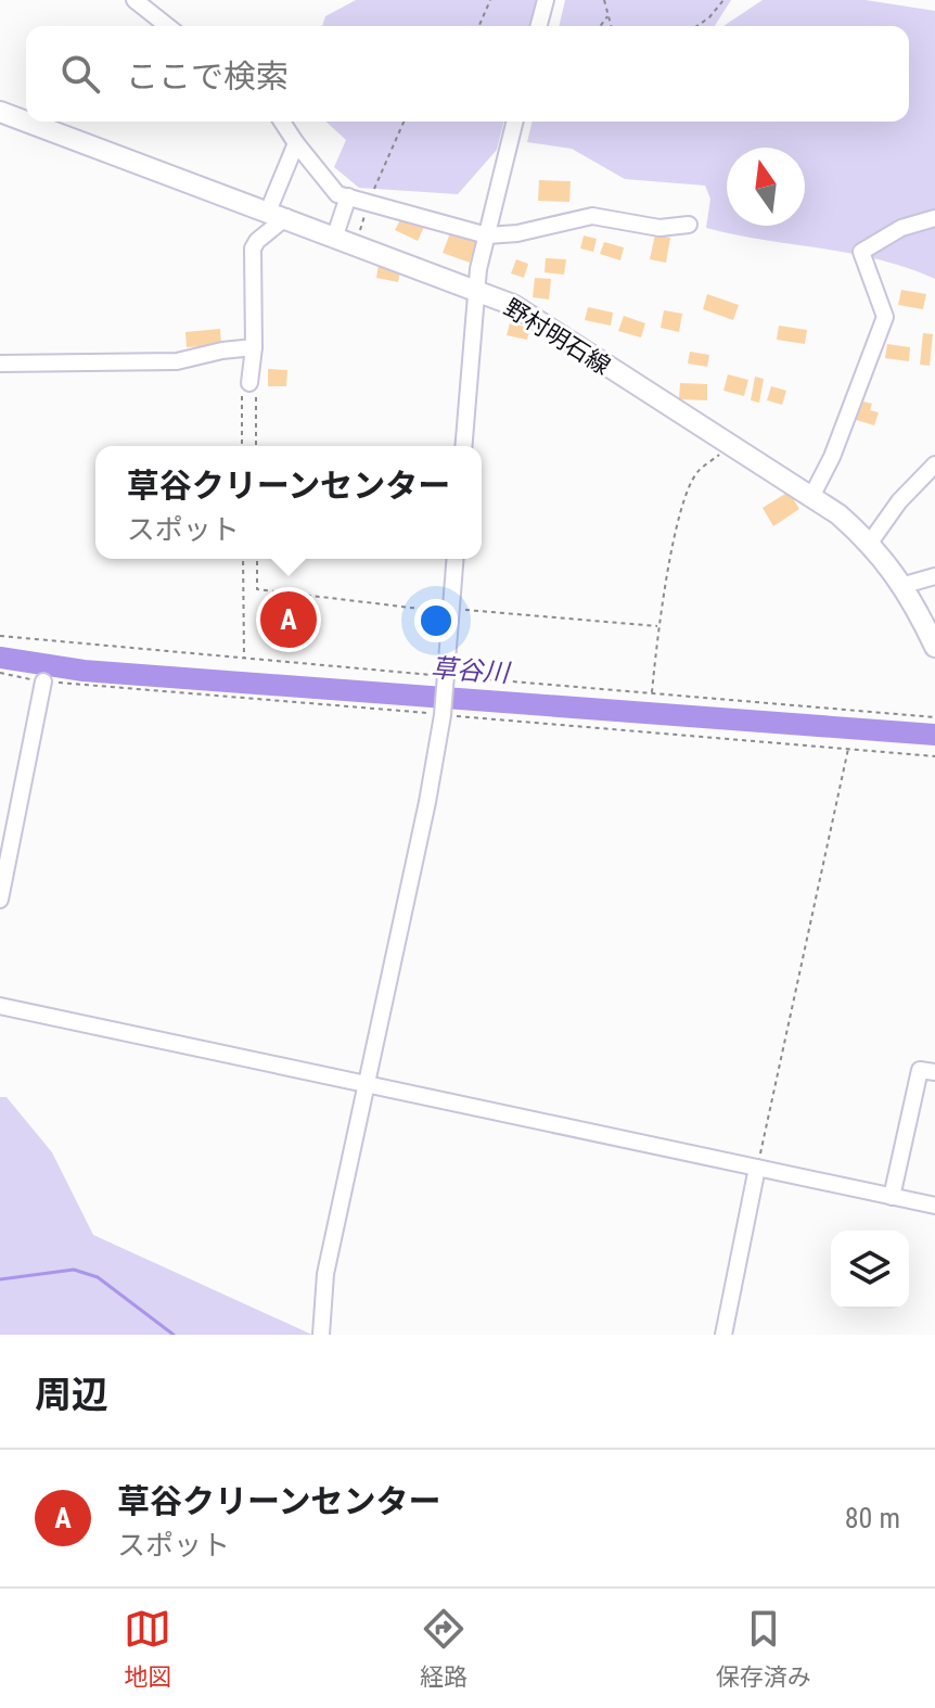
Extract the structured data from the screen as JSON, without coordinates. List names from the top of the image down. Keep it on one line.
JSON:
{"streets":{"main road":["野村明石線"]},"water":["草谷川"],"north":"top","page":{"search":"ここで検索","popup":["草谷クリーンセンター","スポット"],"pins":"A","heading":"周辺","list":[{"mark":"A","name":"草谷クリーンセンター","note":"スポット","value":"80 m"}],"nav":["地図","経路","保存済み"]}}
